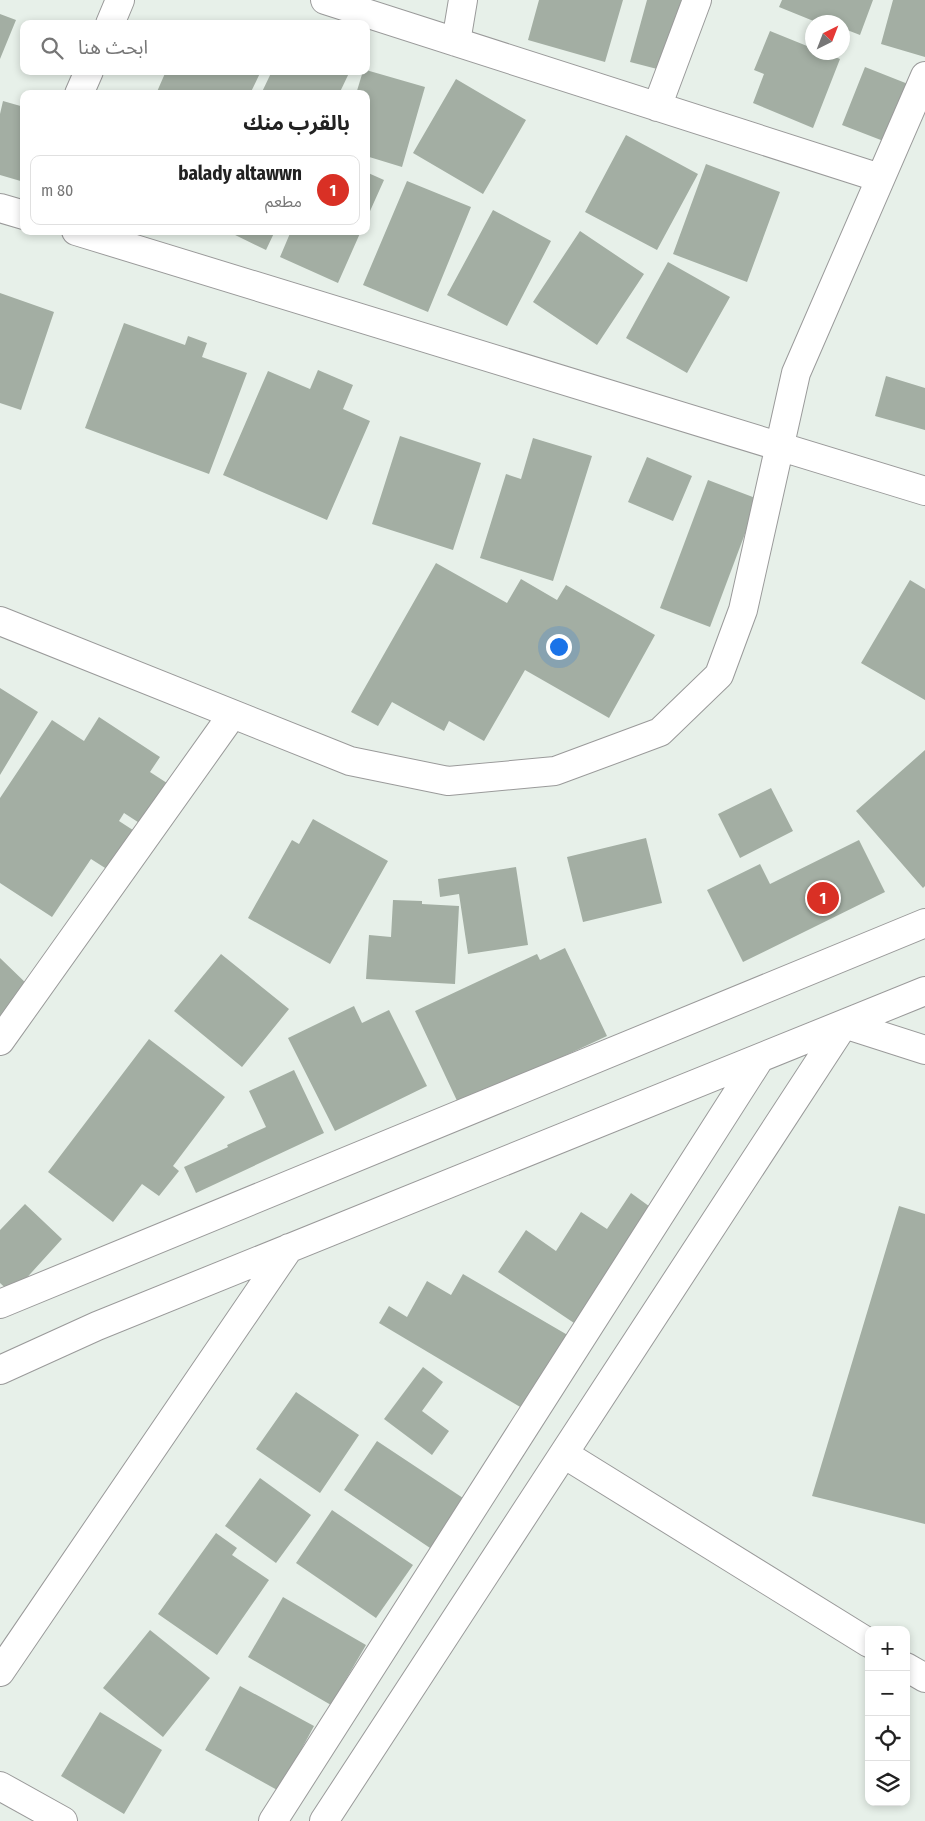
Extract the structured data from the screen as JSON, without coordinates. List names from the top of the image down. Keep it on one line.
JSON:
{"north":"top right","page":{"search":"ابحث هنا","heading":"بالقرب منك","list":[{"mark":"1","name":"balady altawwn","note":"مطعم","value":"80 m"}],"pins":"1","map_buttons":["+","−"]}}
